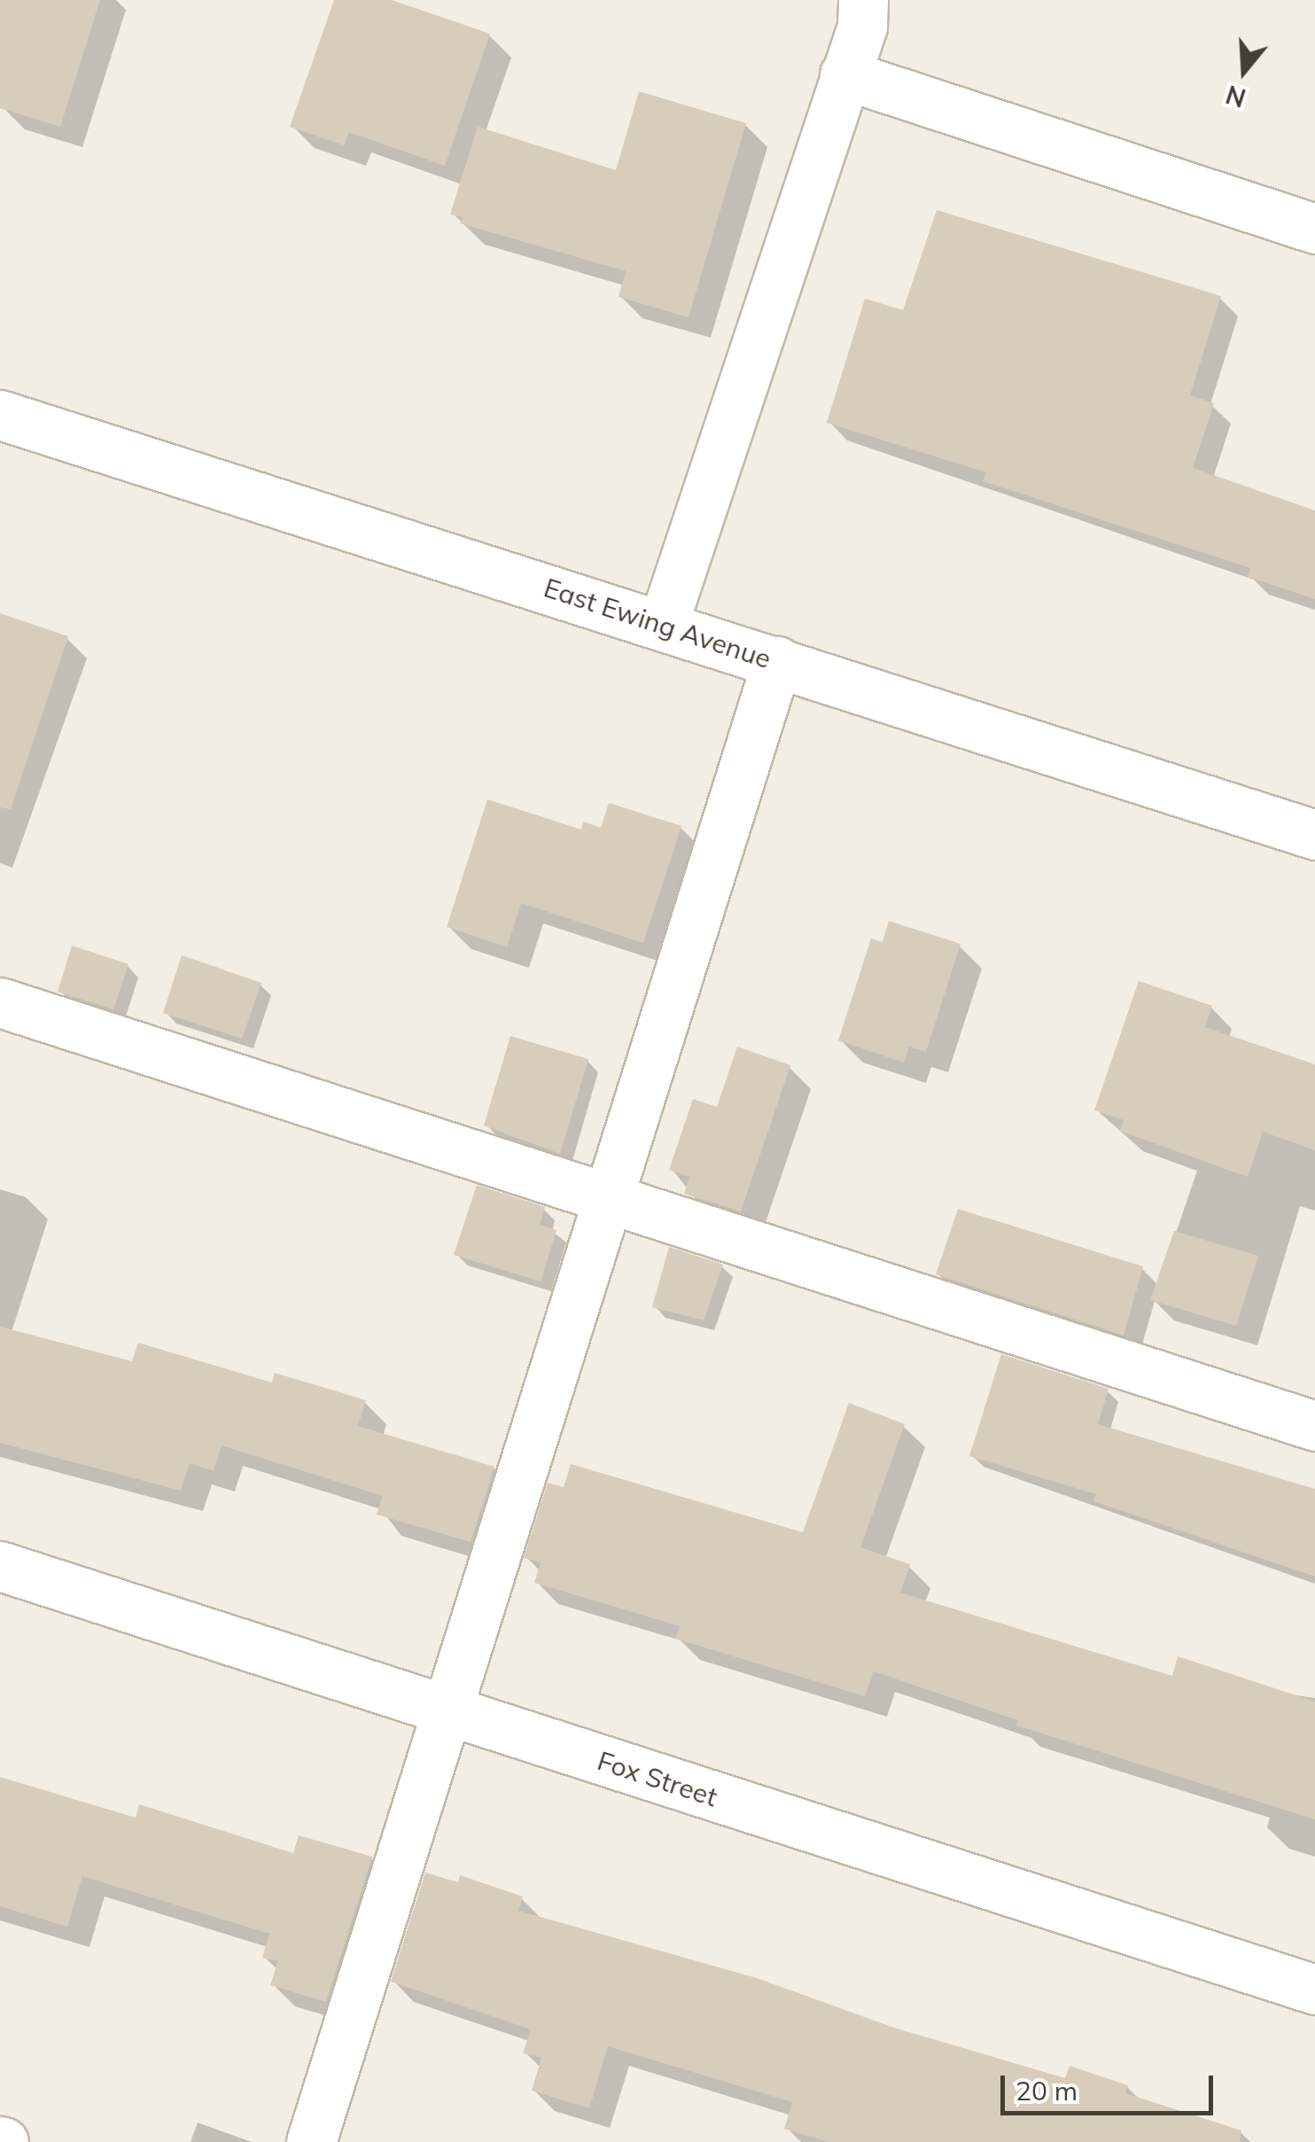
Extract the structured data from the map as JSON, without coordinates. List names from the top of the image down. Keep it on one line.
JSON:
{"streets":{"street":["East Ewing Avenue","Fox Street"]},"scale_bar":"20 m","north":"bottom"}
